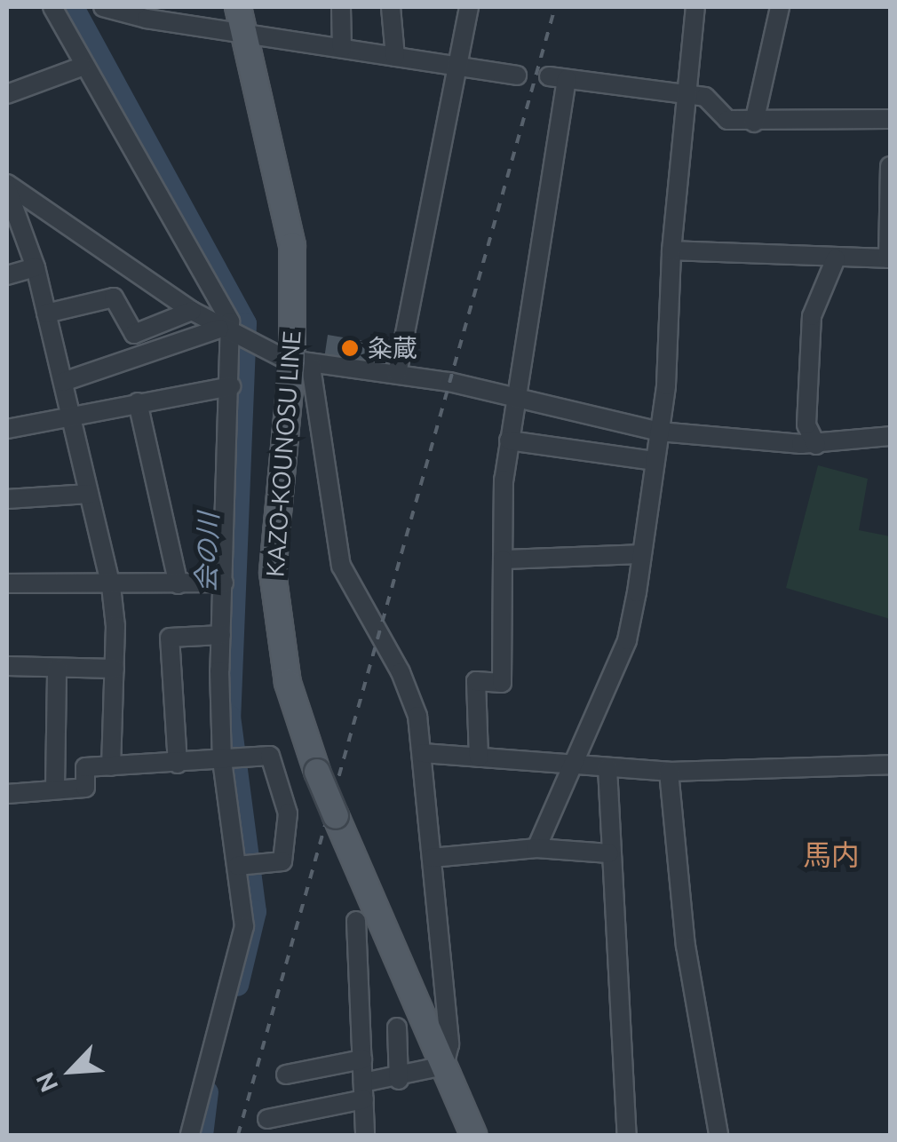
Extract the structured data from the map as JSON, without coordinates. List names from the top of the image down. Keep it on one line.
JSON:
{"streets":{"main road":["KAZO-KOUNOSU LINE"]},"districts":["馬内"],"water":["会の川"],"places":["粂蔵"],"north":"bottom left"}
